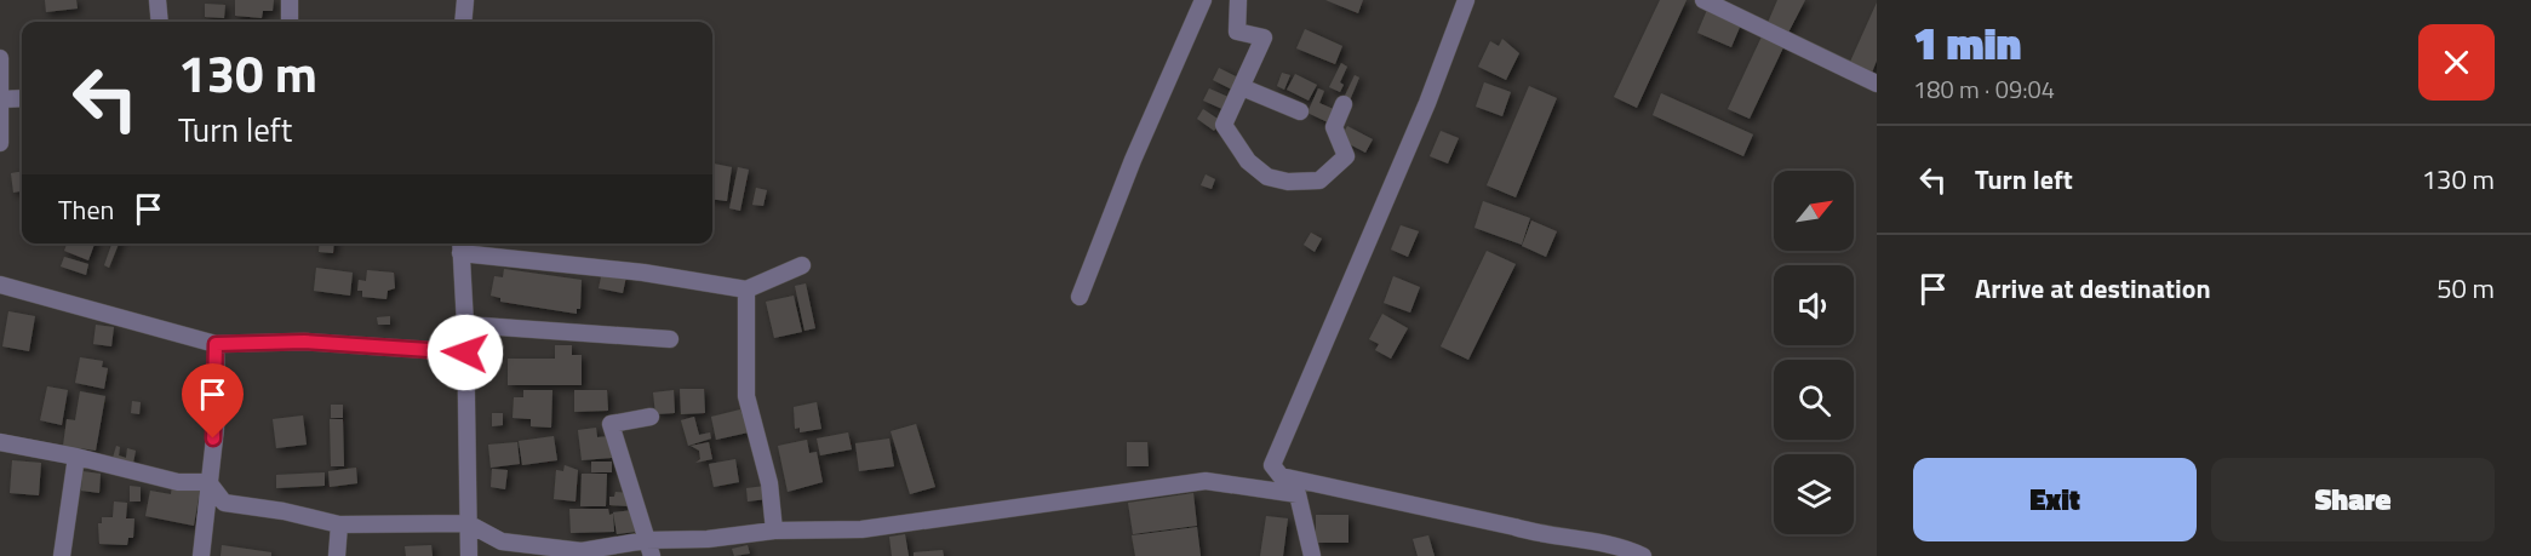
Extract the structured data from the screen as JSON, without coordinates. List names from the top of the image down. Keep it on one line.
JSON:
{"north":"top right","page":{"heading":["1 min","180 m · 09:04"],"turn":["130 m","Turn left"],"list":[{"name":"Turn left","value":"130 m"},{"name":"Arrive at destination","value":"50 m"}],"then":"Then","buttons":["Exit","Share"]}}
